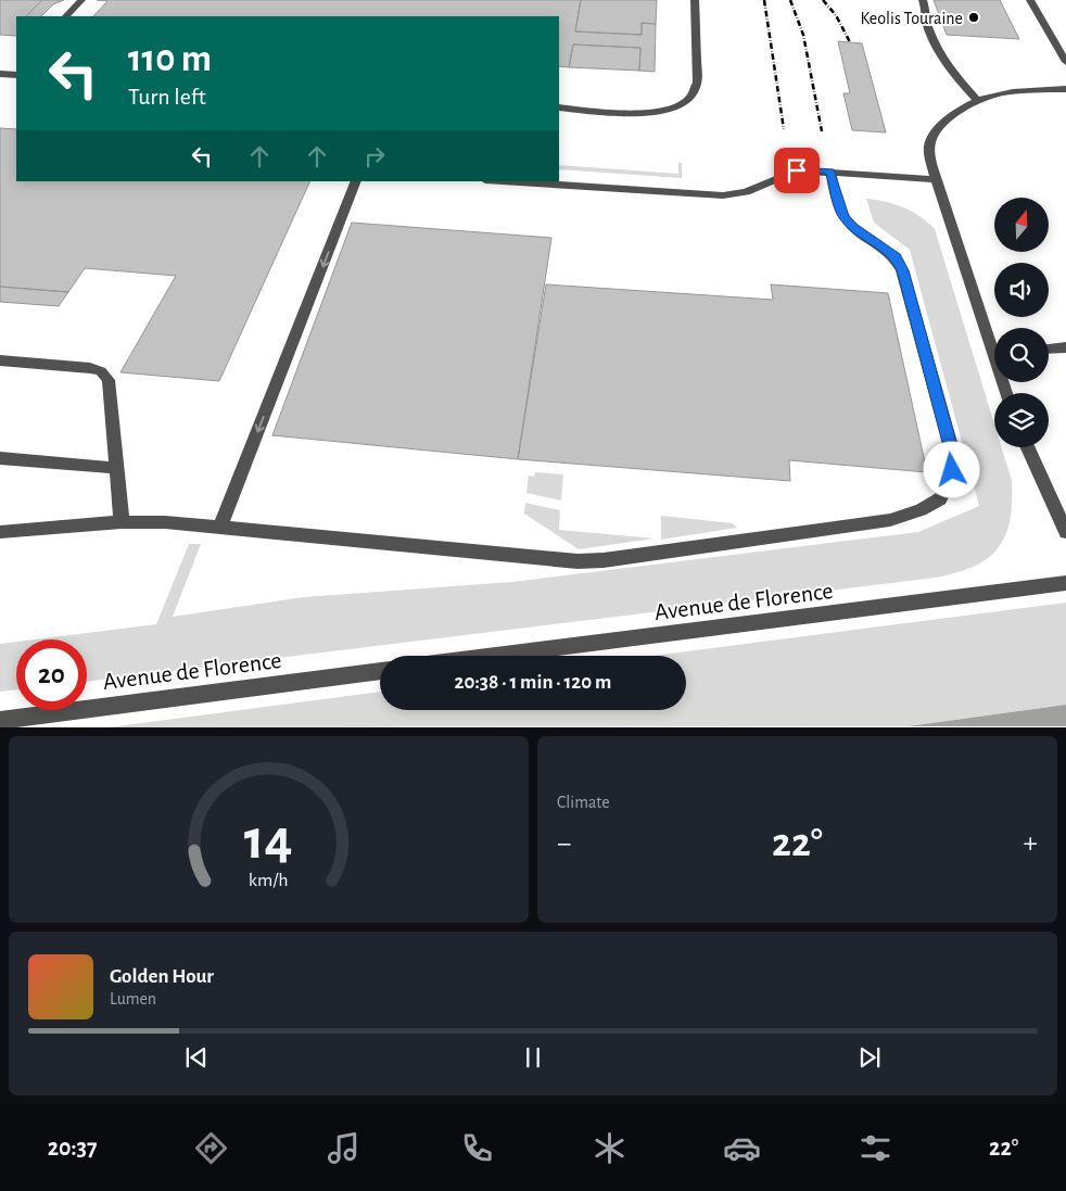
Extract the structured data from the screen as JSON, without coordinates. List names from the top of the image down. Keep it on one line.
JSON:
{"streets":{"street":["Avenue de Florence"]},"places":["Keolis Touraine"],"north":"top","page":{"turn":["110 m","Turn left"],"limit":"20","trip":"20:38 · 1 min · 120 m","tile":"Climate","heat":["−","22°","+"],"song":["Golden Hour","Lumen"],"tabs":["20:37","22°"],"gauge":["14","km/h"]}}
